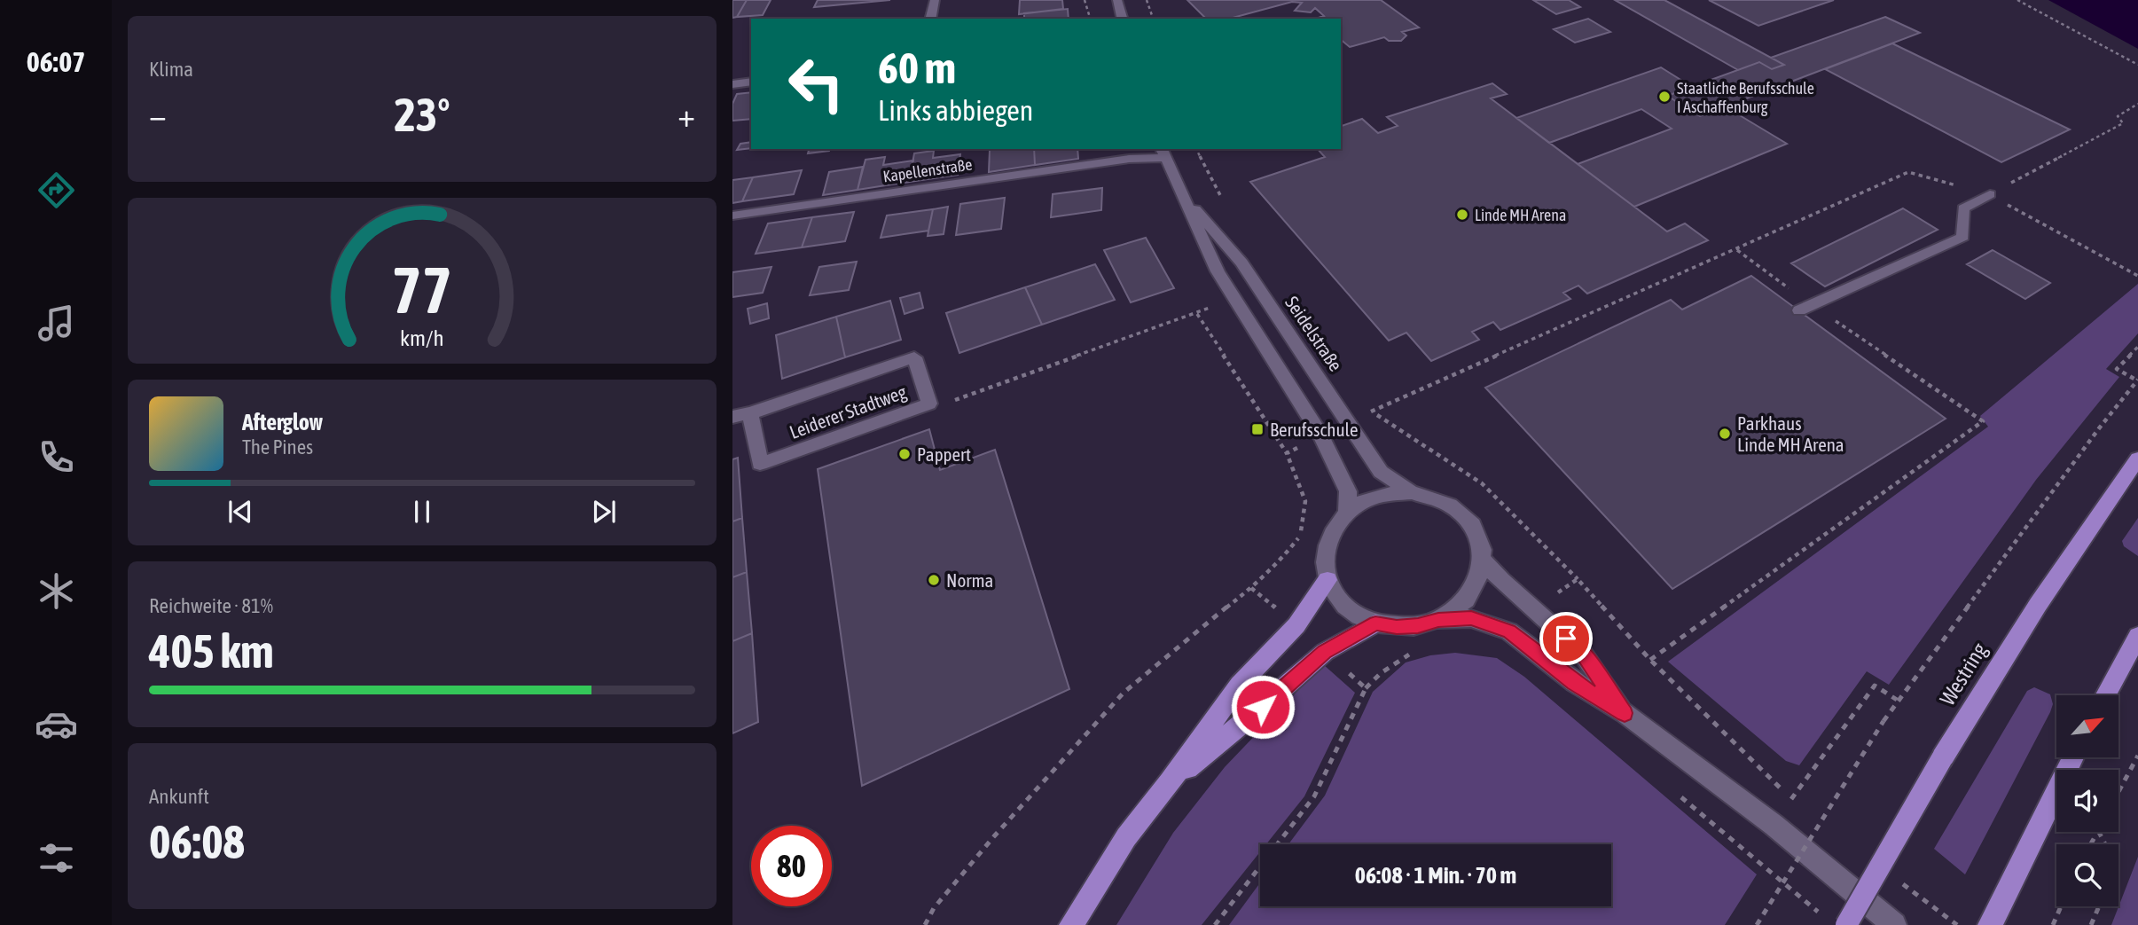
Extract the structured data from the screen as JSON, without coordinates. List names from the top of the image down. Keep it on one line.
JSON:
{"streets":{"highway":["Westring"],"street":["Kapellenstraße","Seidelstraße","Leiderer Stadtweg"]},"crossings":[["Kapellenstraße","Seidelstraße"]],"places":{"other":["Staatliche Berufsschule I Aschaffenburg","Linde MH Arena","Parkhaus Linde MH Arena","Pappert","Norma"],"transit":["Berufsschule"]},"north":"top right","page":{"tabs":"06:07","tile":["Klima",["Reichweite · 81%","405 km"],["Ankunft","06:08"]],"turn":["60 m","Links abbiegen"],"heat":["−","23°","+"],"song":["Afterglow","The Pines"],"limit":"80","trip":"06:08 · 1 Min. · 70 m","gauge":["77","km/h"]}}
